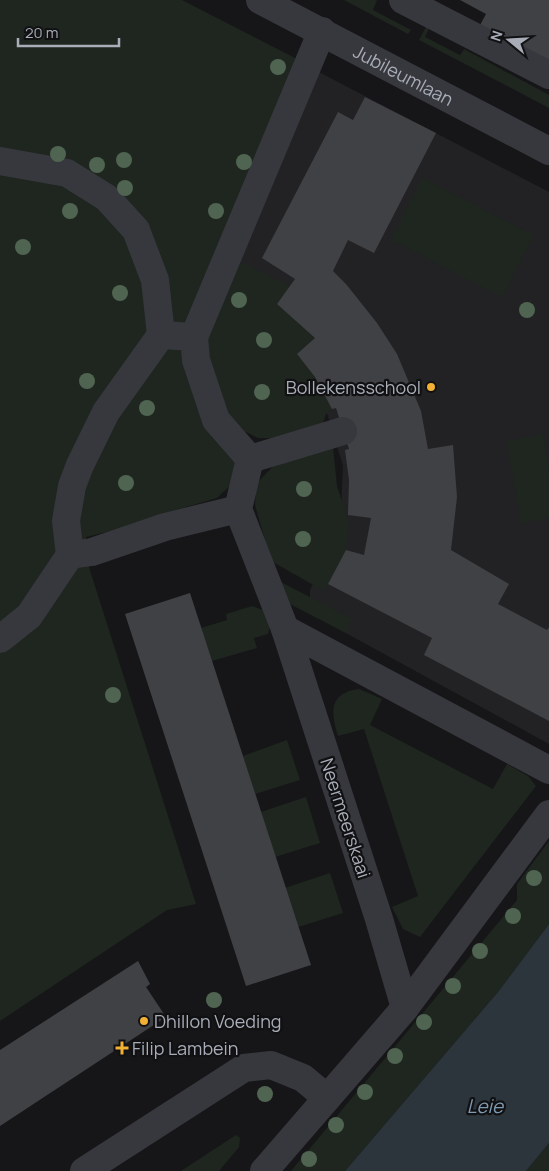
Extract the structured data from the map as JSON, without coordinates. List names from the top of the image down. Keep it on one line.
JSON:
{"streets":{"street":["Jubileumlaan","Neermeerskaai"]},"water":["Leie"],"places":{"other":["Bollekensschool","Dhillon Voeding"],"health":["Filip Lambein"]},"scale_bar":"20 m","north":"left"}
